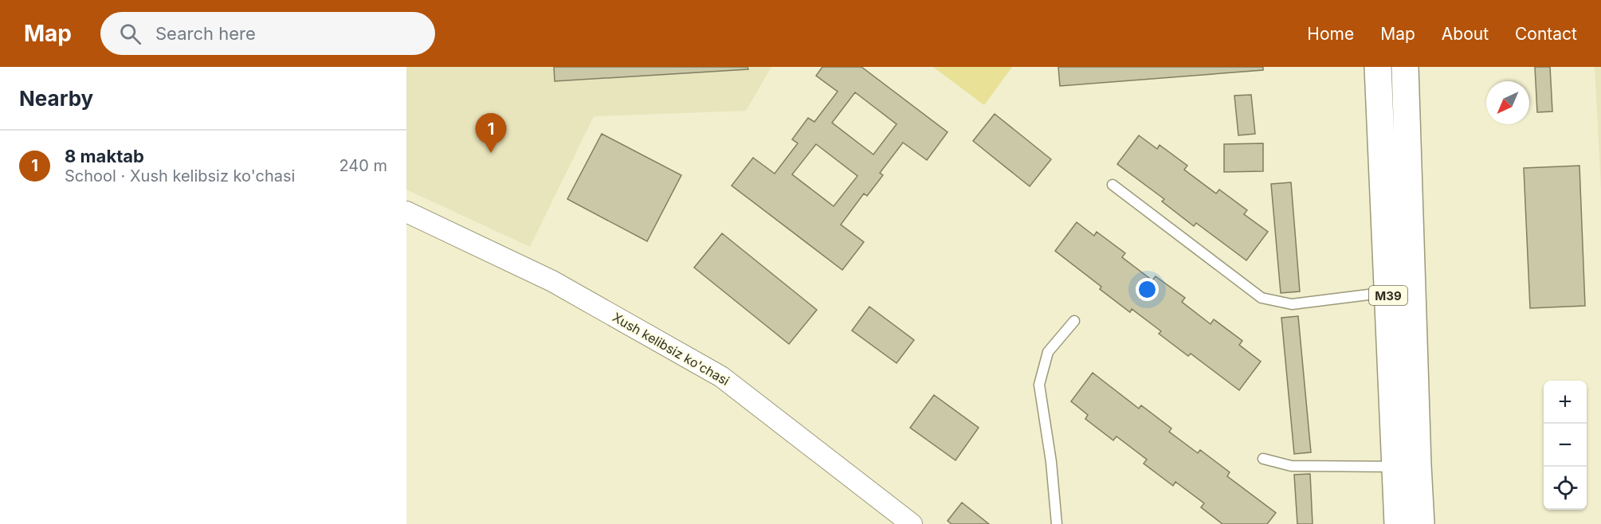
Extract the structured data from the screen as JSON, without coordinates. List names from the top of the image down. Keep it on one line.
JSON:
{"streets":{"highway":["M39"],"street":["Xush kelibsiz ko'chasi"]},"north":"bottom left","page":{"header":"Map","search":"Search here","nav":["Home","Map","About","Contact"],"heading":"Nearby","pins":"1","list":[{"mark":"1","name":"8 maktab","note":"School · Xush kelibsiz ko'chasi","value":"240 m"}],"map_buttons":["+","−"]}}
